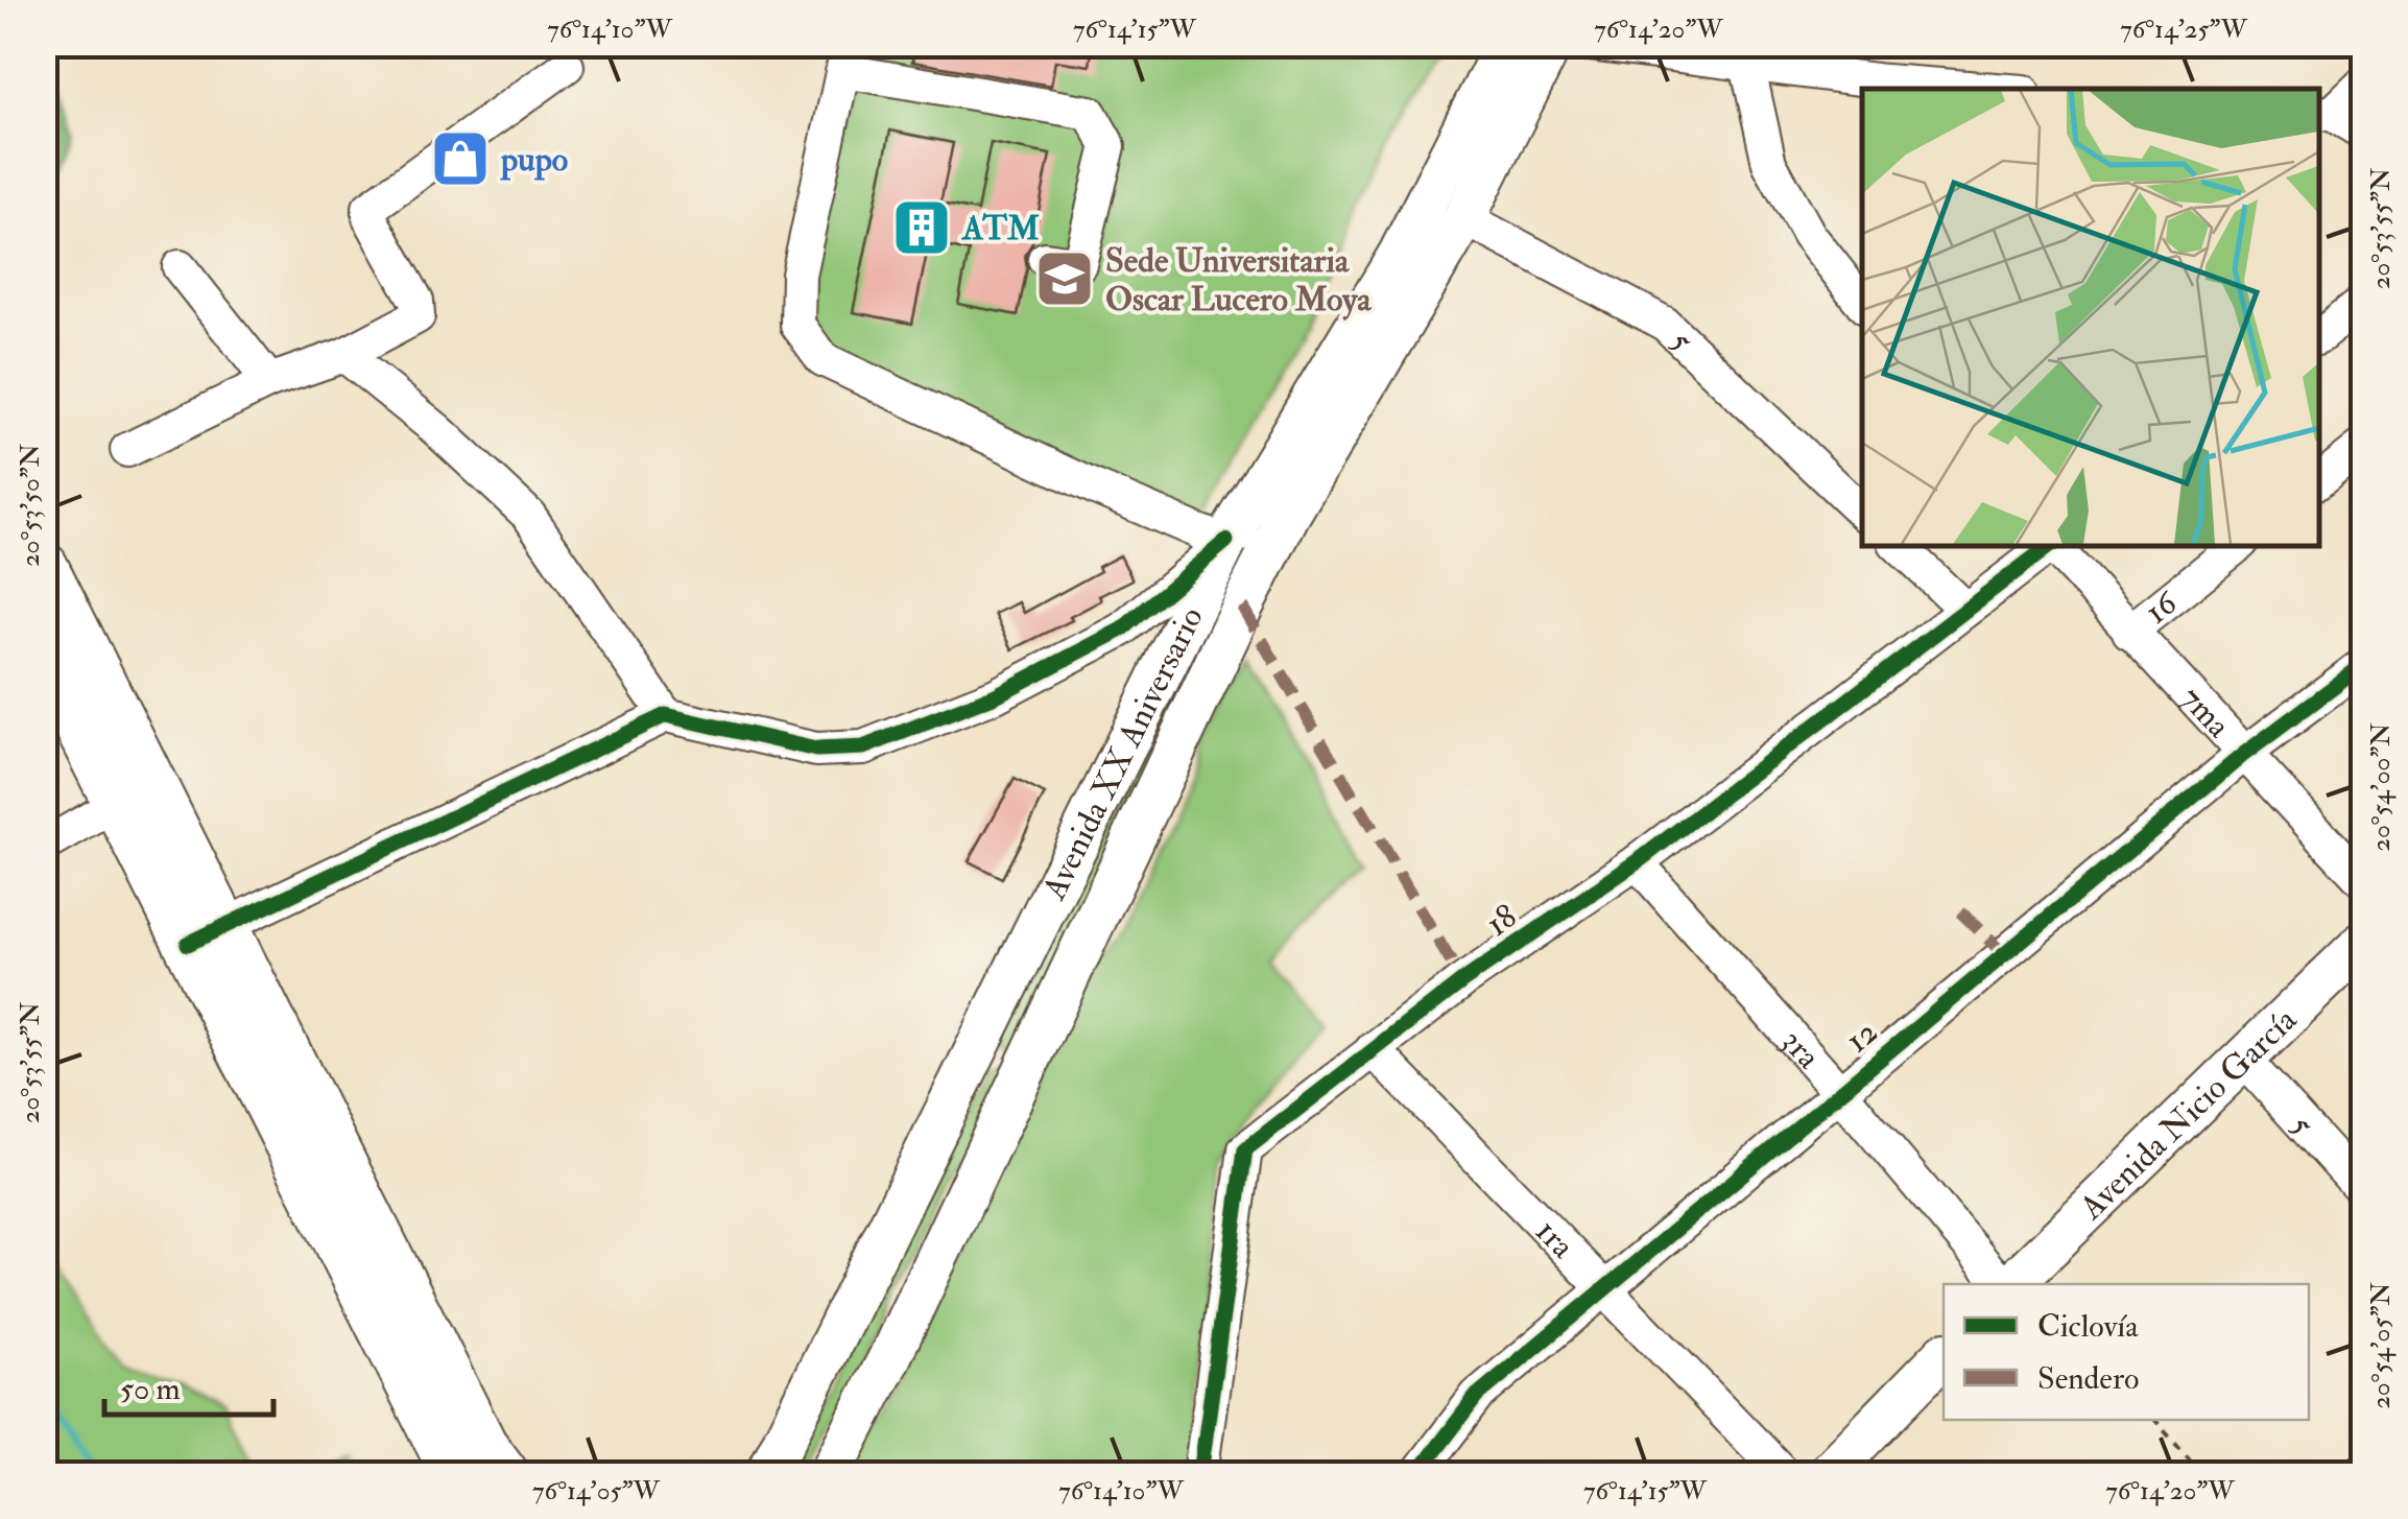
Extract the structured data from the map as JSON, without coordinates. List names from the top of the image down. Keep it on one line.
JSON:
{"streets":{"main road":["Avenida XX Aniversario","Avenida Nicio García"],"street":["5","16","7ma","18","12","3ra","1ra"]},"crossings":[["5","Avenida XX Aniversario"],["5","Avenida Nicio García"],["16","7ma"],["7ma","12"],["18","3ra"],["18","1ra"],["12","3ra"],["12","1ra"]],"places":{"shop":["pupo"],"building":["ATM"],"school or university":["Sede Universitaria Oscar Lucero Moya"]},"legend":["Ciclovía","Sendero"],"scale_bar":"50 m","coordinates":["76°14'10\"W","76°14'15\"W","76°14'20\"W","76°14'25\"W","20°53'55\"N","20°53'50\"N","20°54'00\"N","20°54'05\"N","76°14'05\"W"]}
